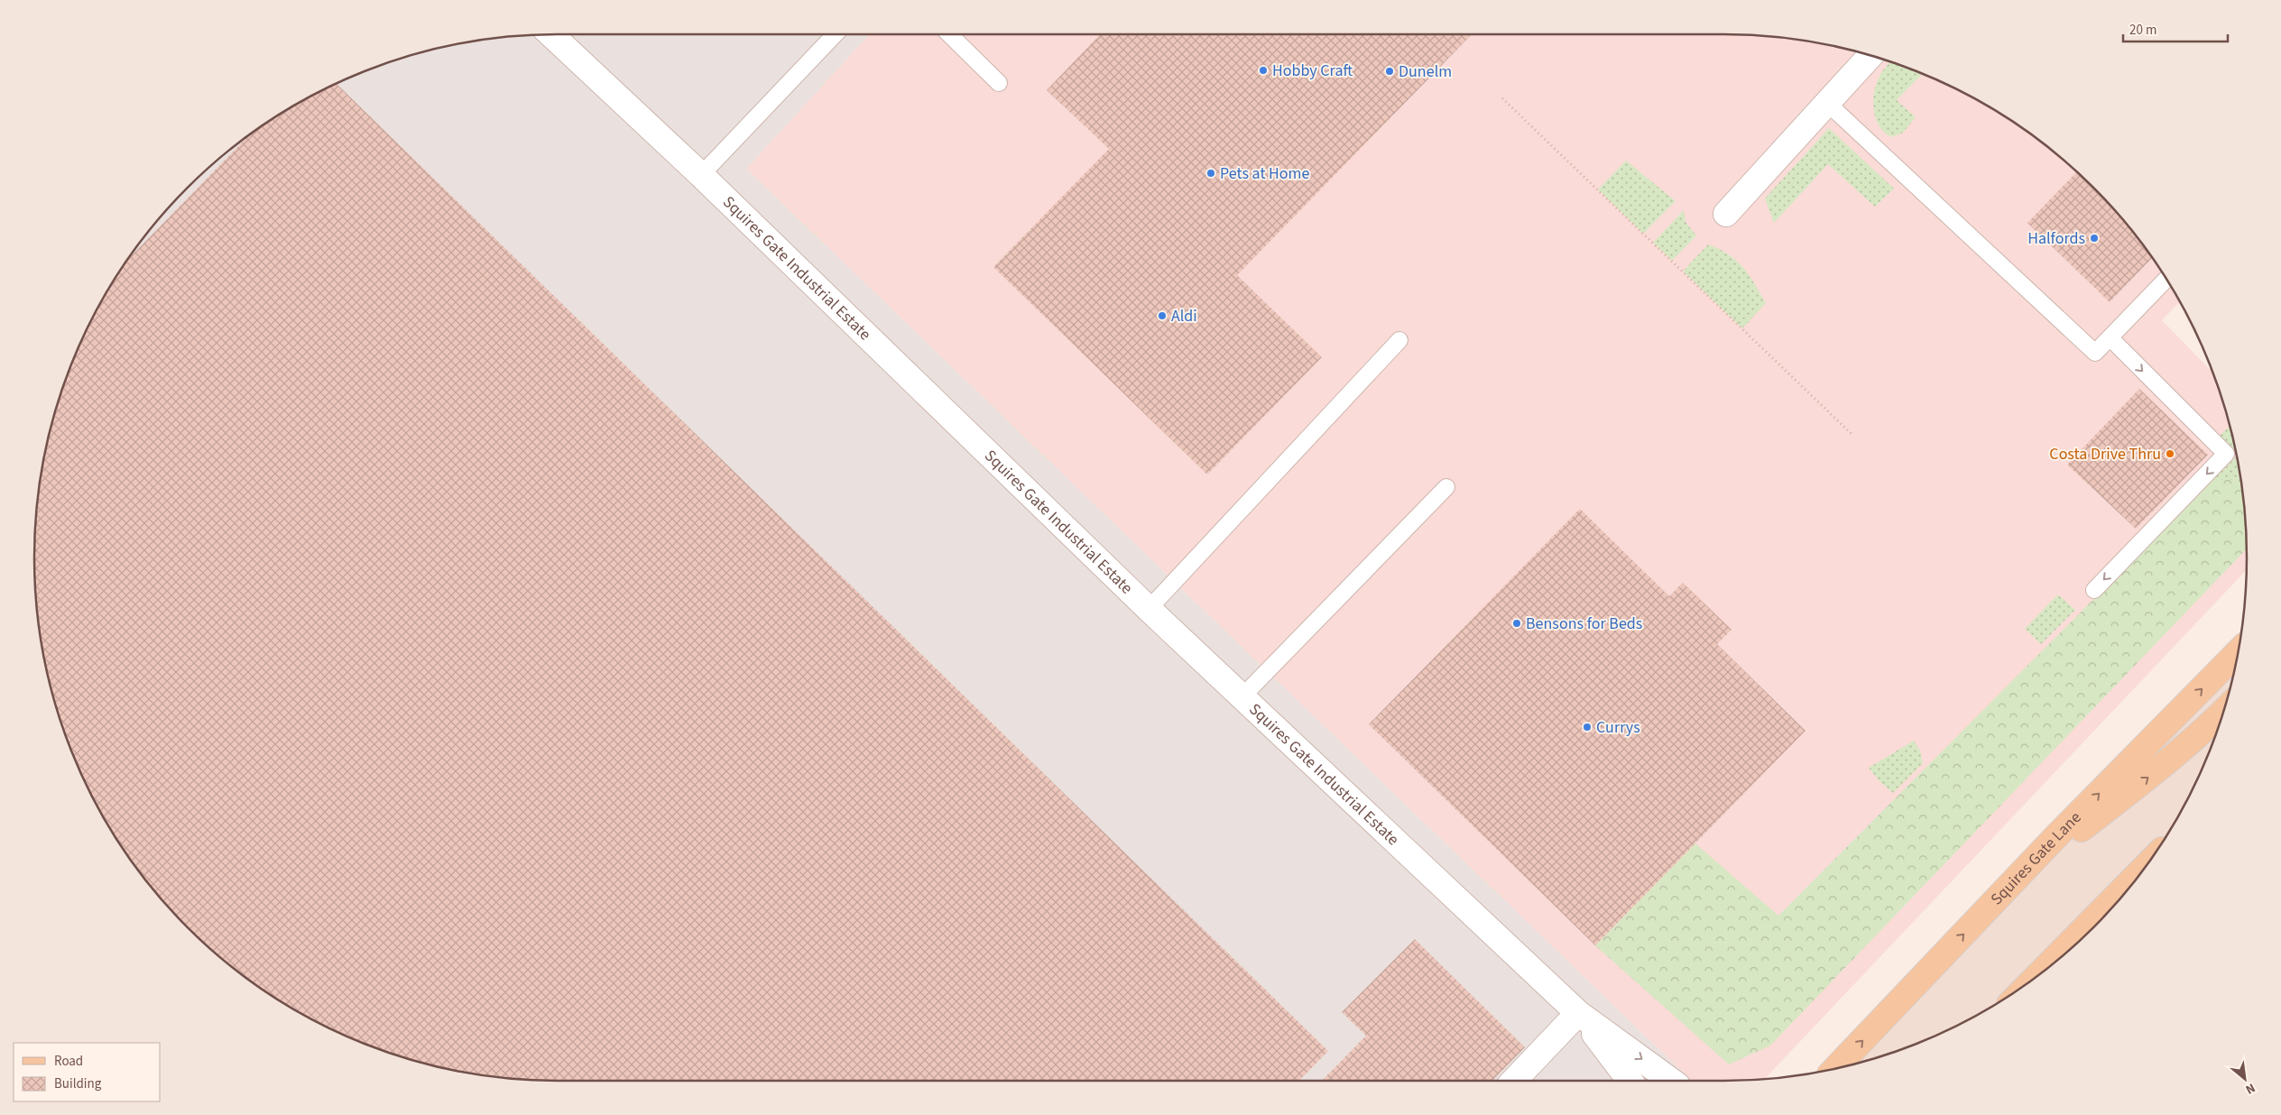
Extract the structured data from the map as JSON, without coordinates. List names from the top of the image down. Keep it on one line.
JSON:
{"streets":{"main road":["Squires Gate Lane"],"street":["Squires Gate Industrial Estate"]},"places":["Hobby Craft","Dunelm","Pets at Home","Halfords","Aldi","Costa Drive Thru","Bensons for Beds","Currys"],"legend":["Road","Building"],"scale_bar":"20 m","north":"bottom right"}
